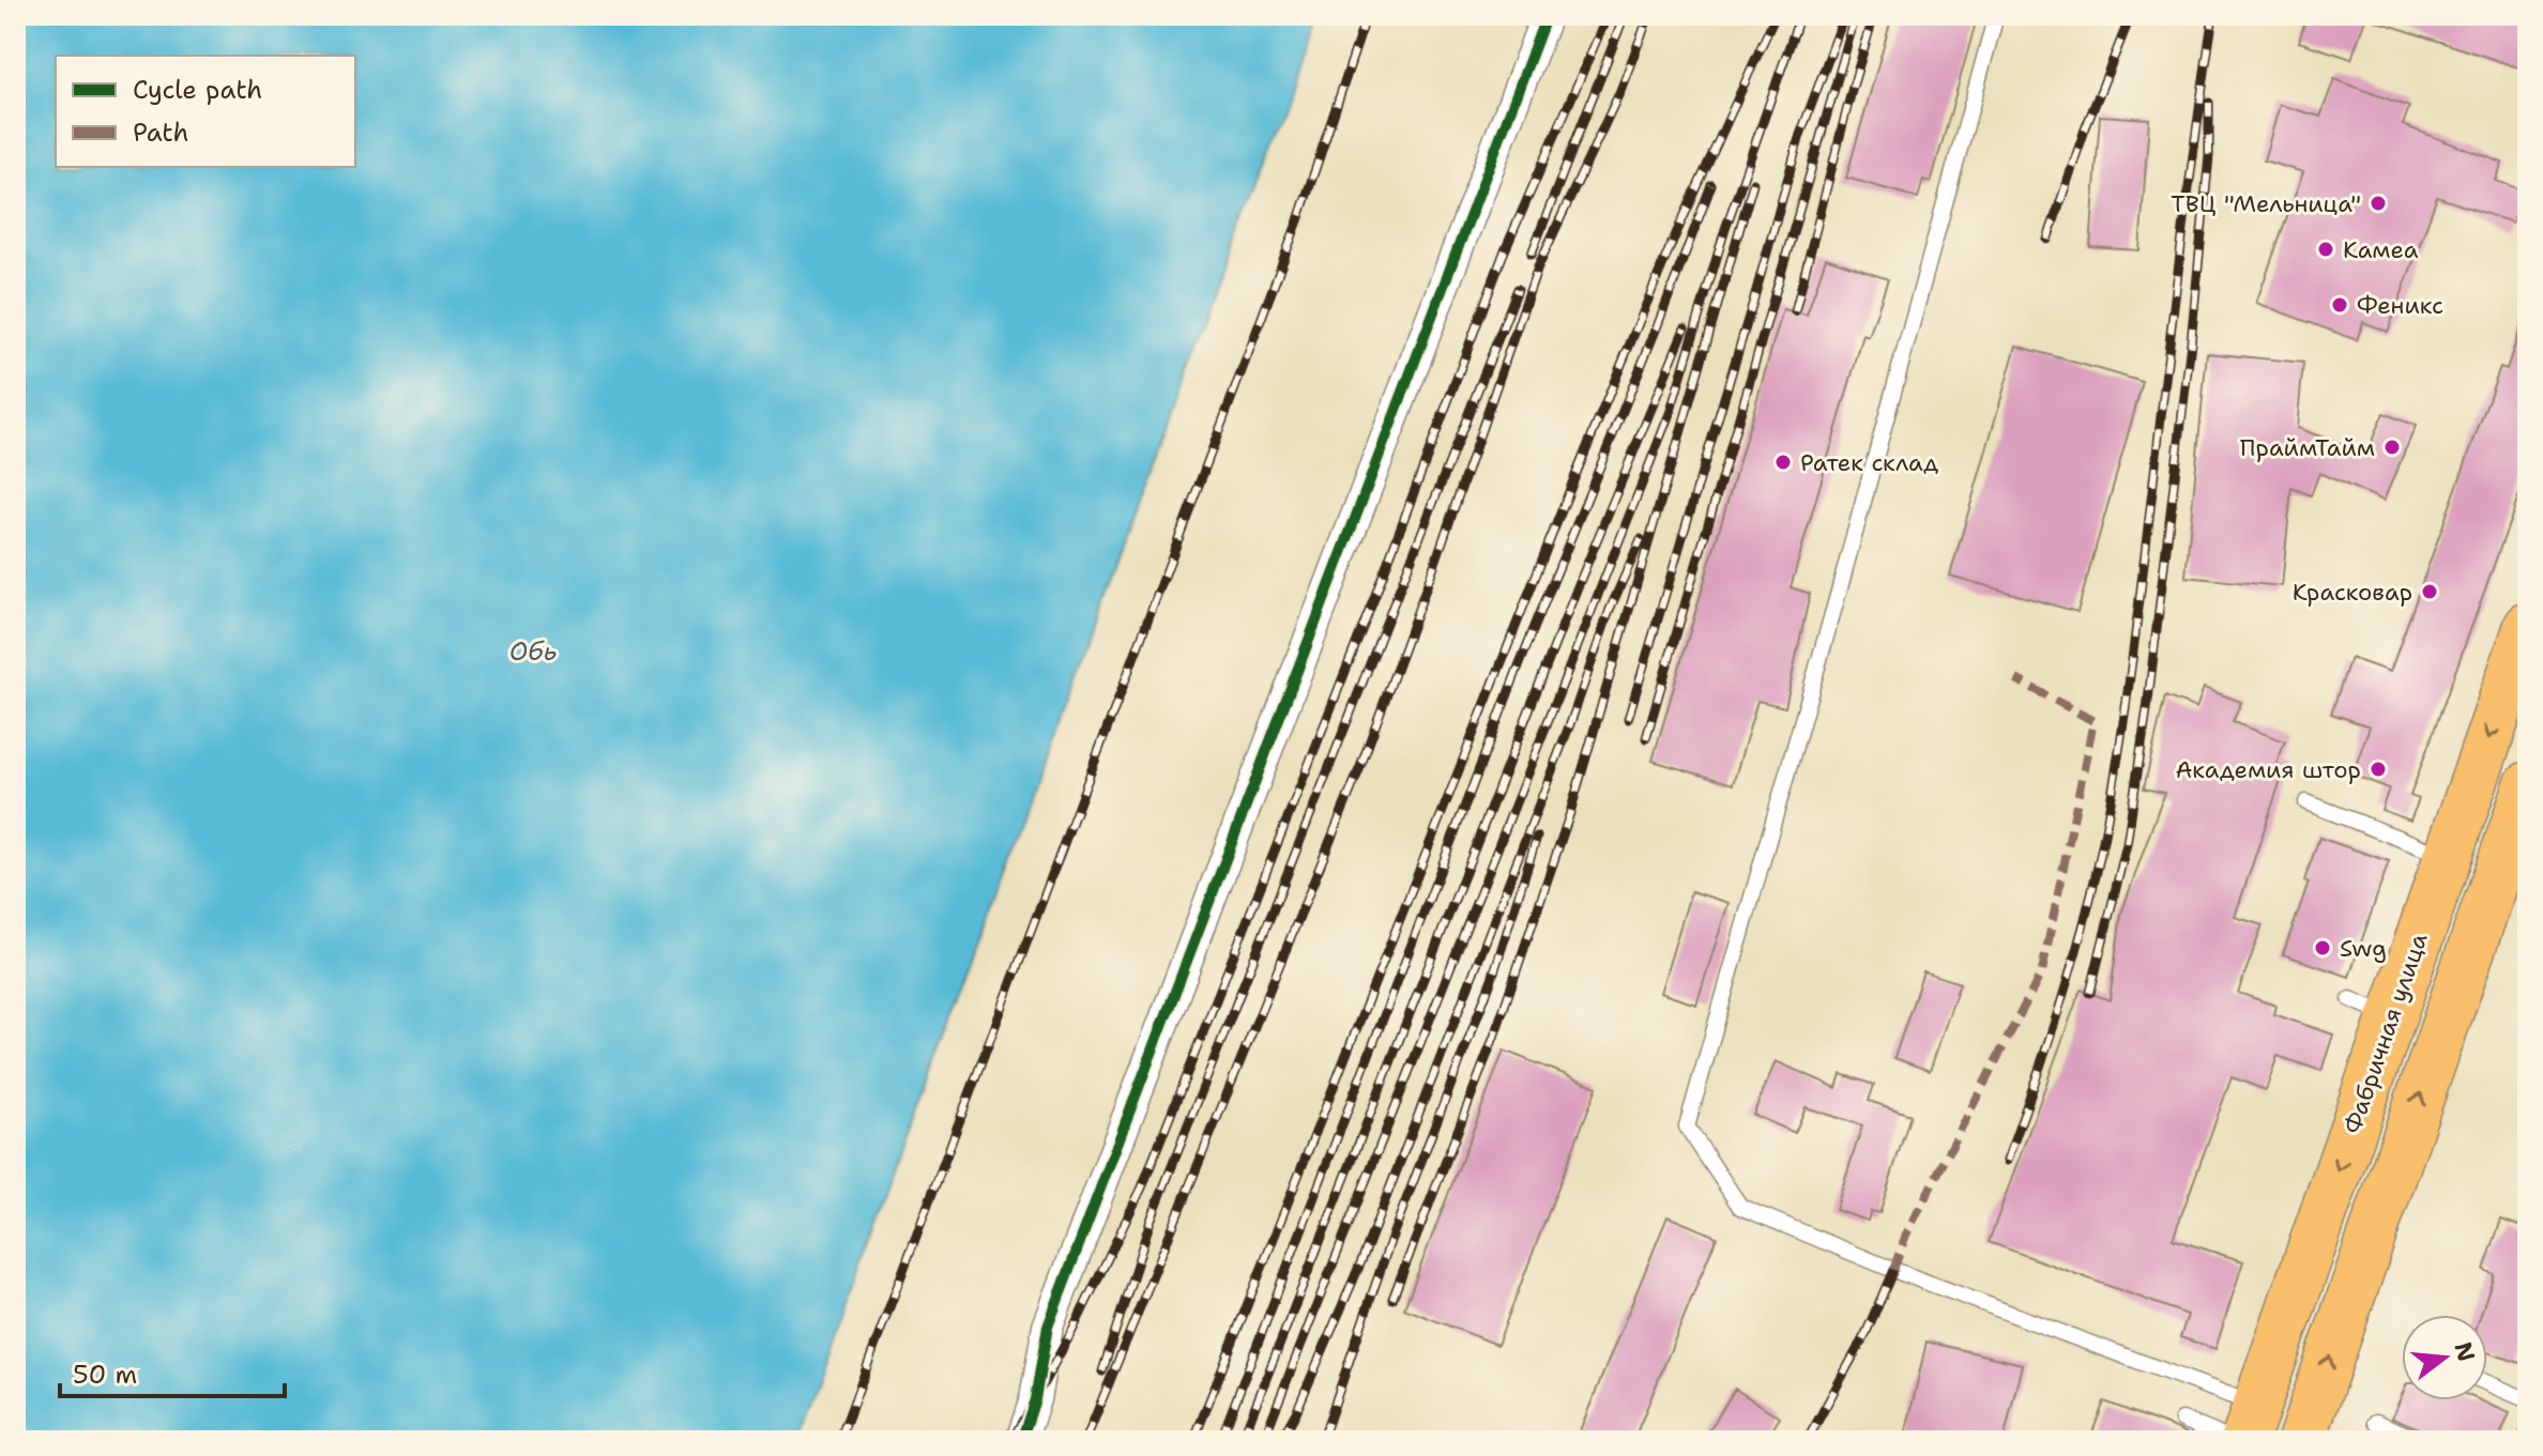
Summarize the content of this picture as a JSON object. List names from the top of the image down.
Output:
{
  "streets": {
    "main road": ["Фабричная улица"]
  },
  "water": ["Обь"],
  "places": [
    "ТВЦ \"Мельница\"",
    "Камеа",
    "Феникс",
    "ПраймТайм",
    "Ратек склад",
    "Красковар",
    "Академия штор",
    "Swg"
  ],
  "legend": ["Cycle path", "Path"],
  "scale_bar": "50 m",
  "north": "right"
}
